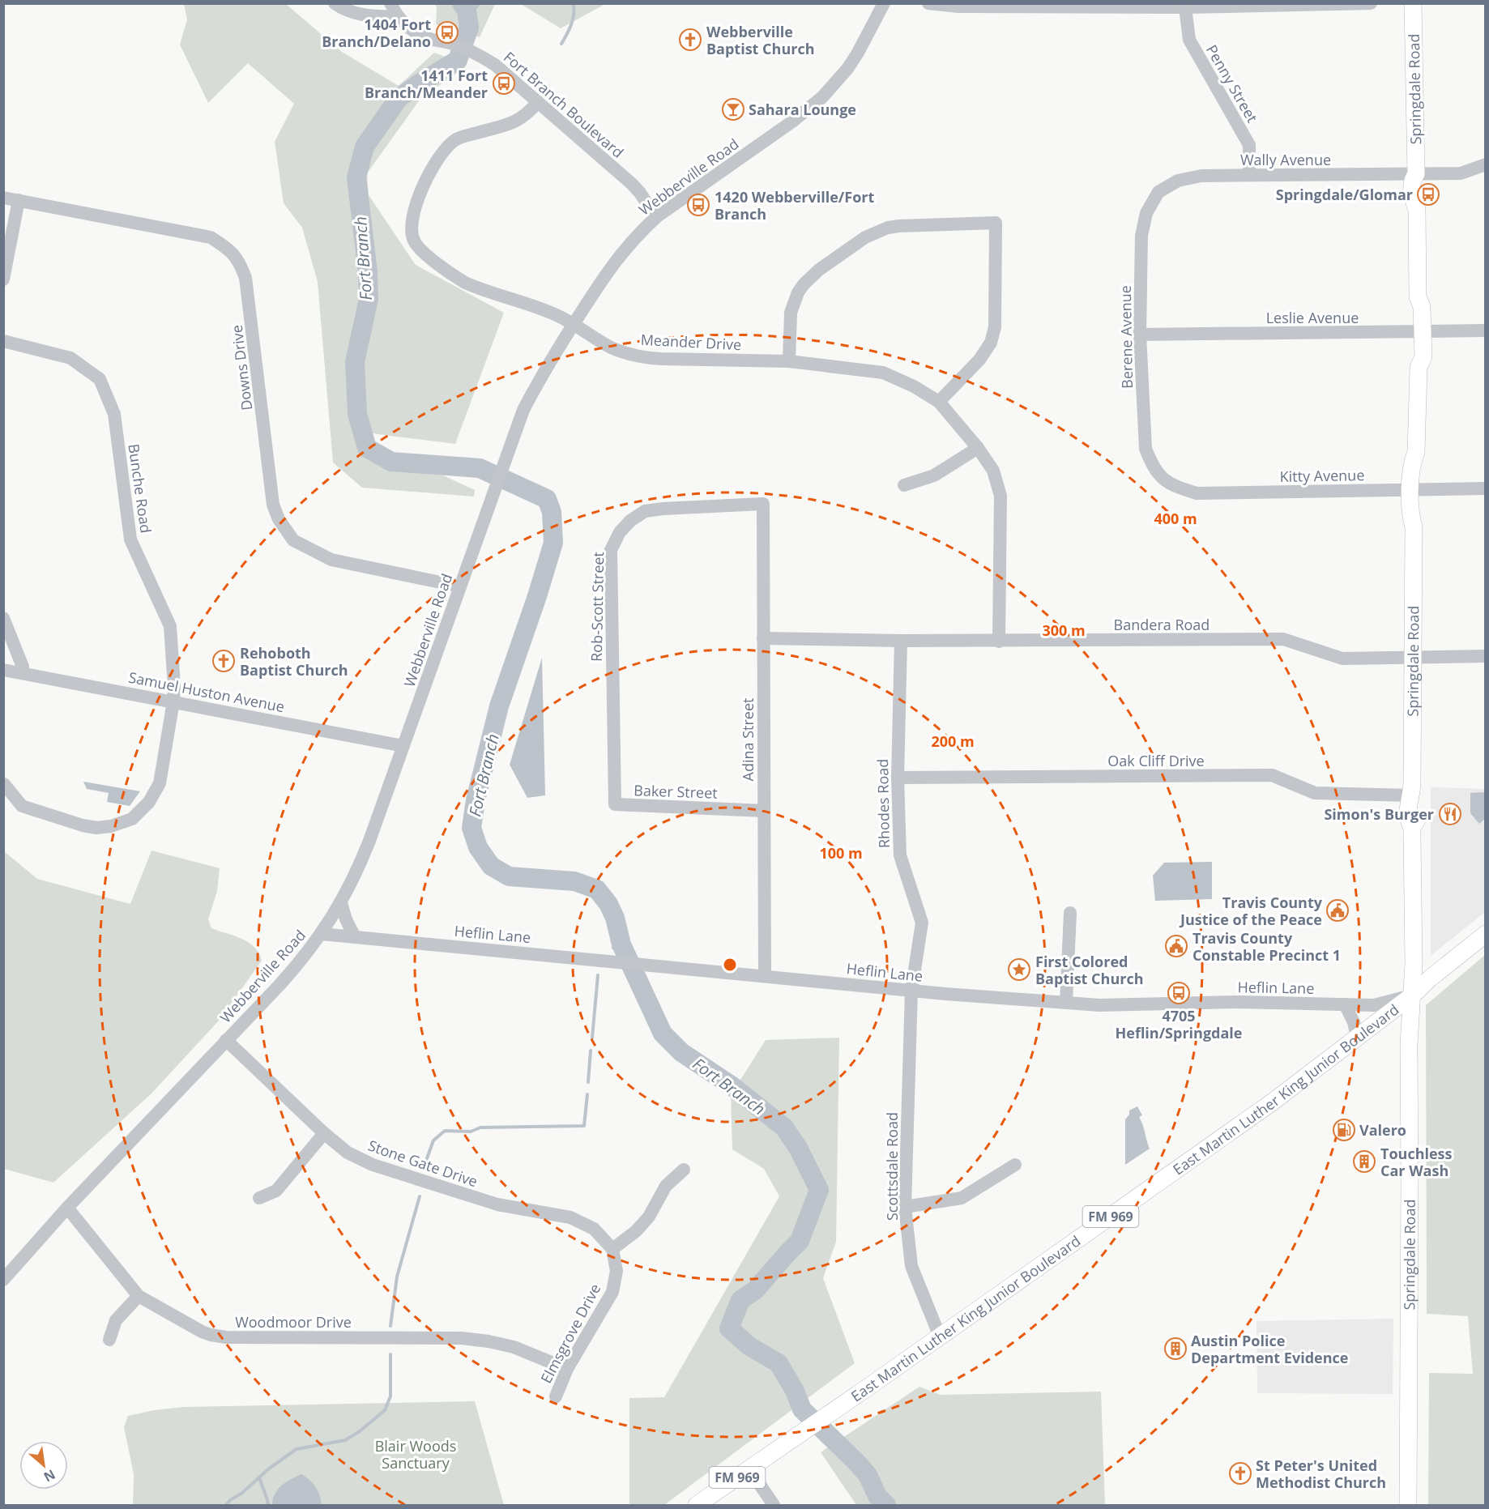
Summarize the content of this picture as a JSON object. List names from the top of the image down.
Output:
{
  "streets": {
    "main road": ["Springdale Road", "East Martin Luther King Junior Boulevard", "FM 969"],
    "street": [
      "Penny Street",
      "Fort Branch Boulevard",
      "Wally Avenue",
      "Webberville Road",
      "Leslie Avenue",
      "Berene Avenue",
      "Meander Drive",
      "Downs Drive",
      "Kitty Avenue",
      "Bunche Road",
      "Rob-Scott Street",
      "Bandera Road",
      "Samuel Huston Avenue",
      "Adina Street",
      "Oak Cliff Drive",
      "Baker Street",
      "Rhodes Road",
      "Heflin Lane",
      "Stone Gate Drive",
      "Scottsdale Road",
      "Woodmoor Drive",
      "Elmsgrove Drive"
    ]
  },
  "crossings": [
    ["Penny Street", "Wally Avenue"],
    ["Springdale Road", "Wally Avenue"],
    ["Springdale Road", "Leslie Avenue"],
    ["Springdale Road", "Kitty Avenue"],
    ["Springdale Road", "Bandera Road"],
    ["Springdale Road", "Oak Cliff Drive"],
    ["Springdale Road", "Heflin Lane"],
    ["Springdale Road", "East Martin Luther King Junior Boulevard"],
    ["Fort Branch Boulevard", "Webberville Road"],
    ["Fort Branch Boulevard", "Meander Drive"],
    ["Wally Avenue", "Berene Avenue"],
    ["Webberville Road", "Meander Drive"],
    ["Webberville Road", "Downs Drive"],
    ["Webberville Road", "Samuel Huston Avenue"],
    ["Webberville Road", "Heflin Lane"],
    ["Webberville Road", "Stone Gate Drive"],
    ["Webberville Road", "Woodmoor Drive"],
    ["Leslie Avenue", "Berene Avenue"],
    ["Berene Avenue", "Kitty Avenue"],
    ["Meander Drive", "Bandera Road"],
    ["Bunche Road", "Samuel Huston Avenue"],
    ["Rob-Scott Street", "Adina Street"],
    ["Rob-Scott Street", "Baker Street"],
    ["Bandera Road", "Adina Street"],
    ["Bandera Road", "Rhodes Road"],
    ["Adina Street", "Baker Street"],
    ["Adina Street", "Heflin Lane"],
    ["Oak Cliff Drive", "Rhodes Road"],
    ["Rhodes Road", "Heflin Lane"],
    ["Rhodes Road", "Scottsdale Road"],
    ["Heflin Lane", "East Martin Luther King Junior Boulevard"],
    ["Heflin Lane", "Scottsdale Road"],
    ["East Martin Luther King Junior Boulevard", "Scottsdale Road"],
    ["Stone Gate Drive", "Elmsgrove Drive"],
    ["Woodmoor Drive", "Elmsgrove Drive"]
  ],
  "water": ["Fort Branch"],
  "parks": ["Blair Woods Sanctuary"],
  "places": {
    "bus stop": [
      "1404 Fort Branch/Delano",
      "1411 Fort Branch/Meander",
      "Springdale/Glomar",
      "1420 Webberville/Fort Branch",
      "4705 Heflin/Springdale"
    ],
    "church": ["Webberville Baptist Church", "Rehoboth Baptist Church", "St Peter's United Methodist Church"],
    "bar": ["Sahara Lounge"],
    "restaurant": ["Simon's Burger"],
    "public building": ["Travis County Justice of the Peace", "Travis County Constable Precinct 1"],
    "place": ["First Colored Baptist Church"],
    "fuel station": ["Valero"],
    "building": ["Touchless Car Wash", "Austin Police Department Evidence"]
  },
  "north": "bottom right",
  "rings": [
    "400 m",
    "300 m",
    "200 m",
    "100 m"
  ]
}
